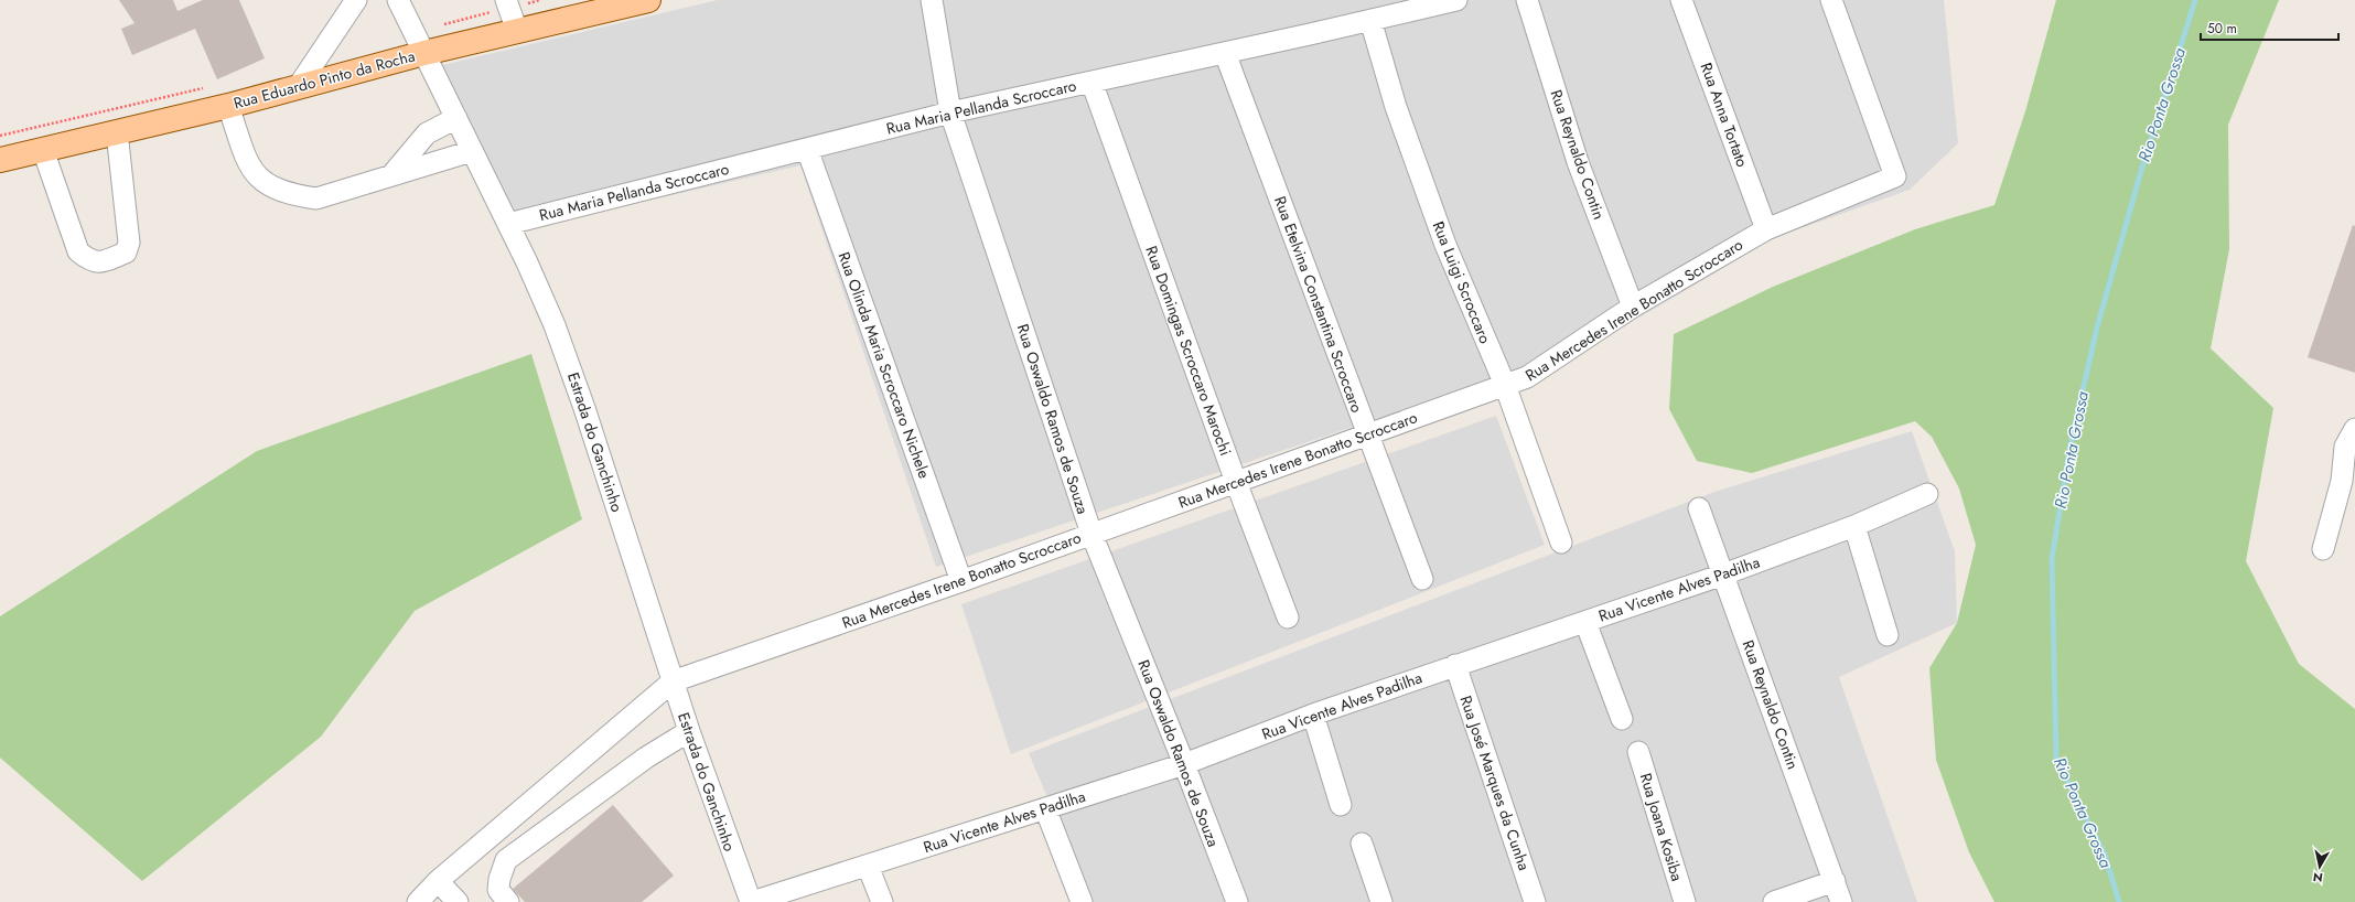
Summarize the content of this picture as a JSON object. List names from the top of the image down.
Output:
{
  "streets": {
    "main road": ["Rua Eduardo Pinto da Rocha"],
    "street": [
      "Rua Maria Pellanda Scroccaro",
      "Rua Anna Tortato",
      "Rua Reynaldo Contin",
      "Rua Luigi Scroccaro",
      "Rua Etelvina Constantina Scroccaro",
      "Rua Mercedes Irene Bonatto Scroccaro",
      "Rua Domingas Scroccaro Marochi",
      "Rua Olinda Maria Scroccaro Nichele",
      "Rua Oswaldo Ramos de Souza",
      "Estrada do Ganchinho",
      "Rua Vicente Alves Padilha",
      "Rua José Marques da Cunha",
      "Rua Joana Kosiba"
    ]
  },
  "crossings": [
    ["Rua Eduardo Pinto da Rocha", "Estrada do Ganchinho"],
    ["Rua Maria Pellanda Scroccaro", "Rua Luigi Scroccaro"],
    ["Rua Maria Pellanda Scroccaro", "Rua Etelvina Constantina Scroccaro"],
    ["Rua Maria Pellanda Scroccaro", "Rua Domingas Scroccaro Marochi"],
    ["Rua Maria Pellanda Scroccaro", "Rua Olinda Maria Scroccaro Nichele"],
    ["Rua Maria Pellanda Scroccaro", "Rua Oswaldo Ramos de Souza"],
    ["Rua Maria Pellanda Scroccaro", "Estrada do Ganchinho"],
    ["Rua Anna Tortato", "Rua Mercedes Irene Bonatto Scroccaro"],
    ["Rua Reynaldo Contin", "Rua Mercedes Irene Bonatto Scroccaro"],
    ["Rua Reynaldo Contin", "Rua Vicente Alves Padilha"],
    ["Rua Luigi Scroccaro", "Rua Mercedes Irene Bonatto Scroccaro"],
    ["Rua Etelvina Constantina Scroccaro", "Rua Mercedes Irene Bonatto Scroccaro"],
    ["Rua Mercedes Irene Bonatto Scroccaro", "Rua Domingas Scroccaro Marochi"],
    ["Rua Mercedes Irene Bonatto Scroccaro", "Rua Olinda Maria Scroccaro Nichele"],
    ["Rua Mercedes Irene Bonatto Scroccaro", "Rua Oswaldo Ramos de Souza"],
    ["Rua Mercedes Irene Bonatto Scroccaro", "Estrada do Ganchinho"],
    ["Rua Oswaldo Ramos de Souza", "Rua Vicente Alves Padilha"],
    ["Estrada do Ganchinho", "Rua Vicente Alves Padilha"],
    ["Rua Vicente Alves Padilha", "Rua José Marques da Cunha"]
  ],
  "water": ["Rio Ponta Grossa"],
  "scale_bar": "50 m",
  "north": "bottom"
}
